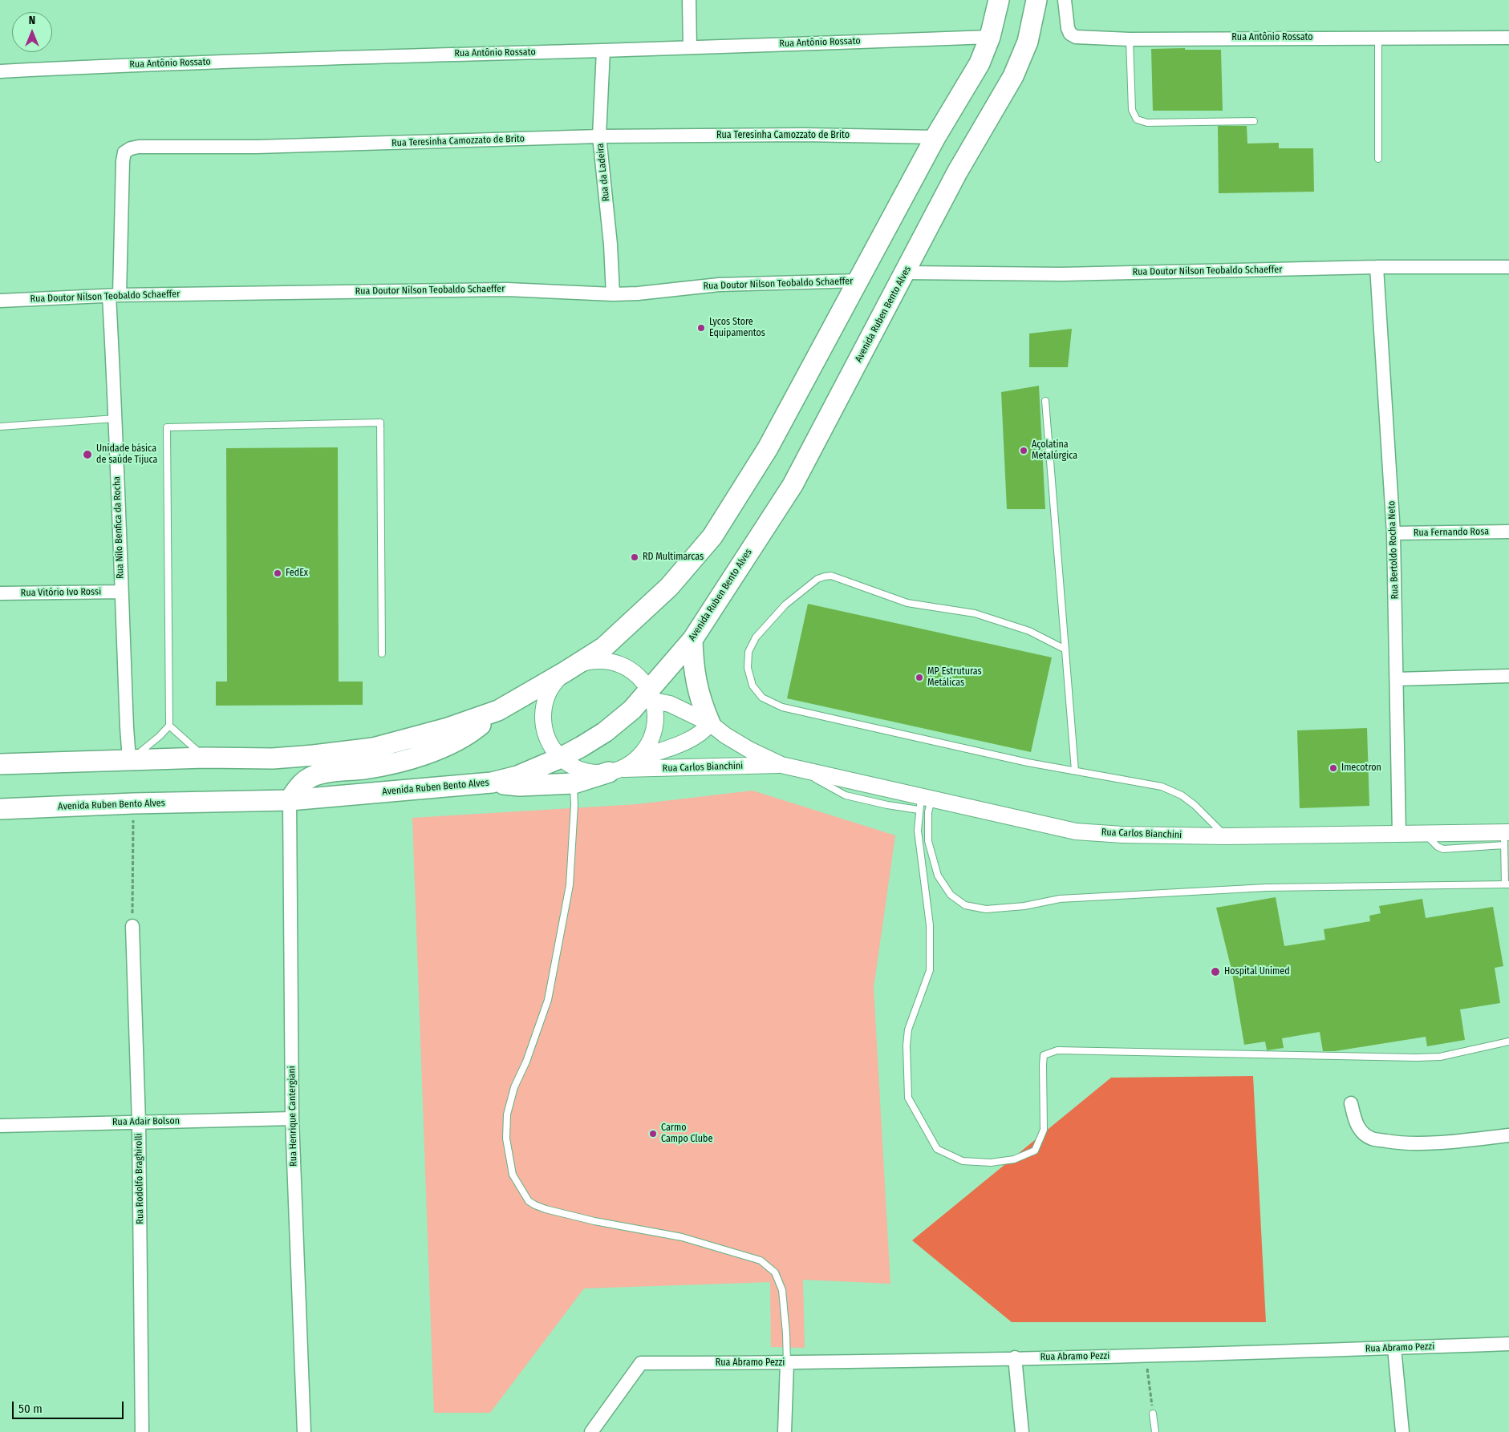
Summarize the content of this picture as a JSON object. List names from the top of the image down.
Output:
{
  "streets": {
    "main road": ["Avenida Ruben Bento Alves"],
    "street": [
      "Rua Antônio Rossato",
      "Rua Teresinha Camozzato de Brito",
      "Rua da Ladeira",
      "Rua Doutor Nílson Teobaldo Schaeffer",
      "Rua Nilo Benfica da Rocha",
      "Rua Fernando Rosa",
      "Rua Bertoldo Rocha Neto",
      "Rua Vitório Ivo Rossi",
      "Rua Carlos Bianchini",
      "Rua Henrique Cantergiani",
      "Rua Adair Bolson",
      "Rua Rodolfo Braghirolli",
      "Rua Abramo Pezzi"
    ]
  },
  "crossings": [
    ["Rua Antônio Rossato", "Rua da Ladeira"],
    ["Rua Teresinha Camozzato de Brito", "Rua da Ladeira"],
    ["Rua Teresinha Camozzato de Brito", "Rua Doutor Nílson Teobaldo Schaeffer"],
    ["Rua Teresinha Camozzato de Brito", "Rua Nilo Benfica da Rocha"],
    ["Rua da Ladeira", "Rua Doutor Nílson Teobaldo Schaeffer"],
    ["Rua Doutor Nílson Teobaldo Schaeffer", "Avenida Ruben Bento Alves"],
    ["Rua Doutor Nílson Teobaldo Schaeffer", "Rua Nilo Benfica da Rocha"],
    ["Rua Doutor Nílson Teobaldo Schaeffer", "Rua Bertoldo Rocha Neto"],
    ["Avenida Ruben Bento Alves", "Rua Carlos Bianchini"],
    ["Avenida Ruben Bento Alves", "Rua Henrique Cantergiani"],
    ["Rua Nilo Benfica da Rocha", "Rua Vitório Ivo Rossi"],
    ["Rua Fernando Rosa", "Rua Bertoldo Rocha Neto"],
    ["Rua Bertoldo Rocha Neto", "Rua Carlos Bianchini"],
    ["Rua Henrique Cantergiani", "Rua Adair Bolson"],
    ["Rua Adair Bolson", "Rua Rodolfo Braghirolli"]
  ],
  "places": [
    "Lycos Store Equipamentos",
    "Açolatina Metalúrgica",
    "Unidade básica de saúde Tijuca",
    "RD Multimarcas",
    "FedEx",
    "MP Estruturas Metálicas",
    "Imecotron",
    "Hospital Unimed",
    "Carmo Campo Clube"
  ],
  "scale_bar": "50 m",
  "north": "top"
}
